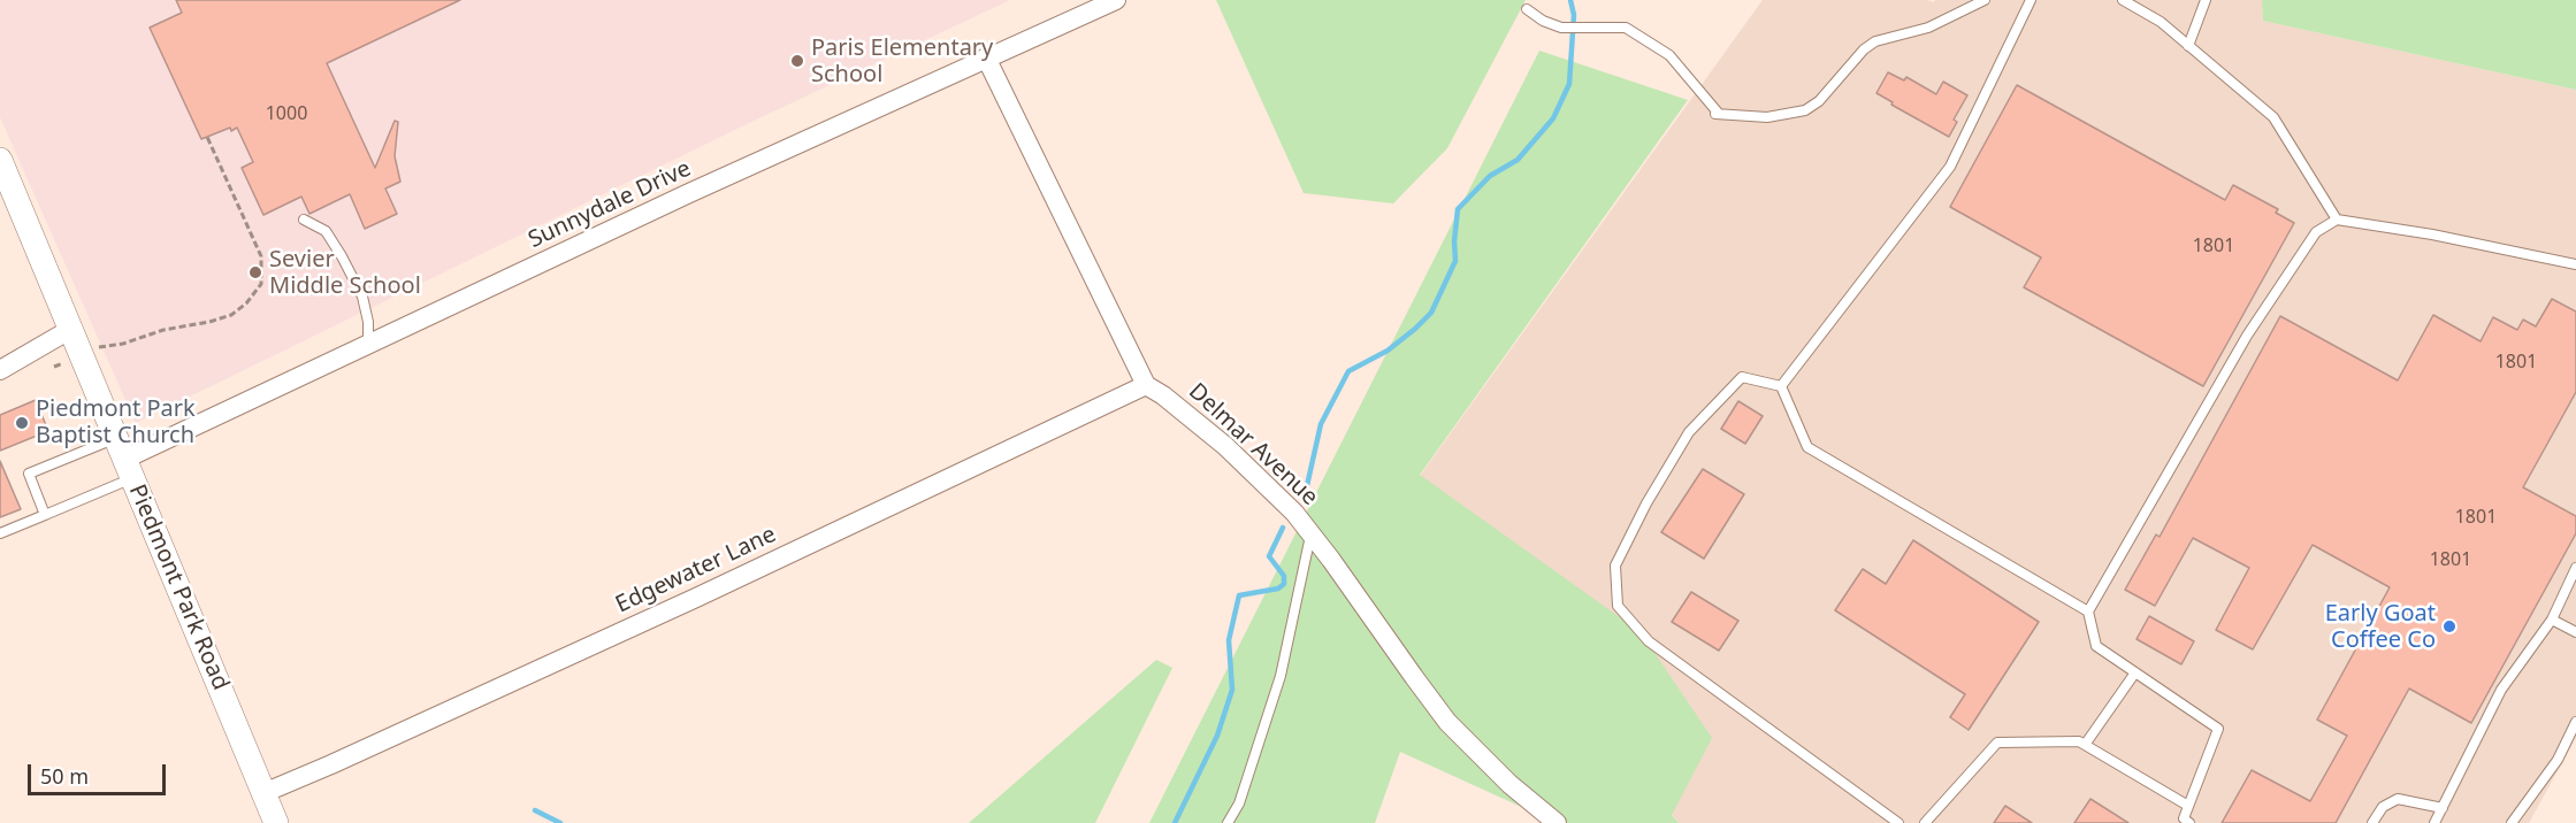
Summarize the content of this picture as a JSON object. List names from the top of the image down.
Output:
{
  "streets": {
    "street": [
      "Sunnydale Drive",
      "Delmar Avenue",
      "Edgewater Lane",
      "Piedmont Park Road"
    ]
  },
  "crossings": [
    ["Sunnydale Drive", "Delmar Avenue"],
    ["Sunnydale Drive", "Piedmont Park Road"],
    ["Delmar Avenue", "Edgewater Lane"],
    ["Edgewater Lane", "Piedmont Park Road"]
  ],
  "places": [
    "Paris Elementary School",
    "Sevier Middle School",
    "Piedmont Park Baptist Church",
    "Early Goat Coffee Co"
  ],
  "house_numbers": [
    "1000",
    "1801",
    "1801",
    "1801",
    "1801"
  ],
  "scale_bar": "50 m"
}
